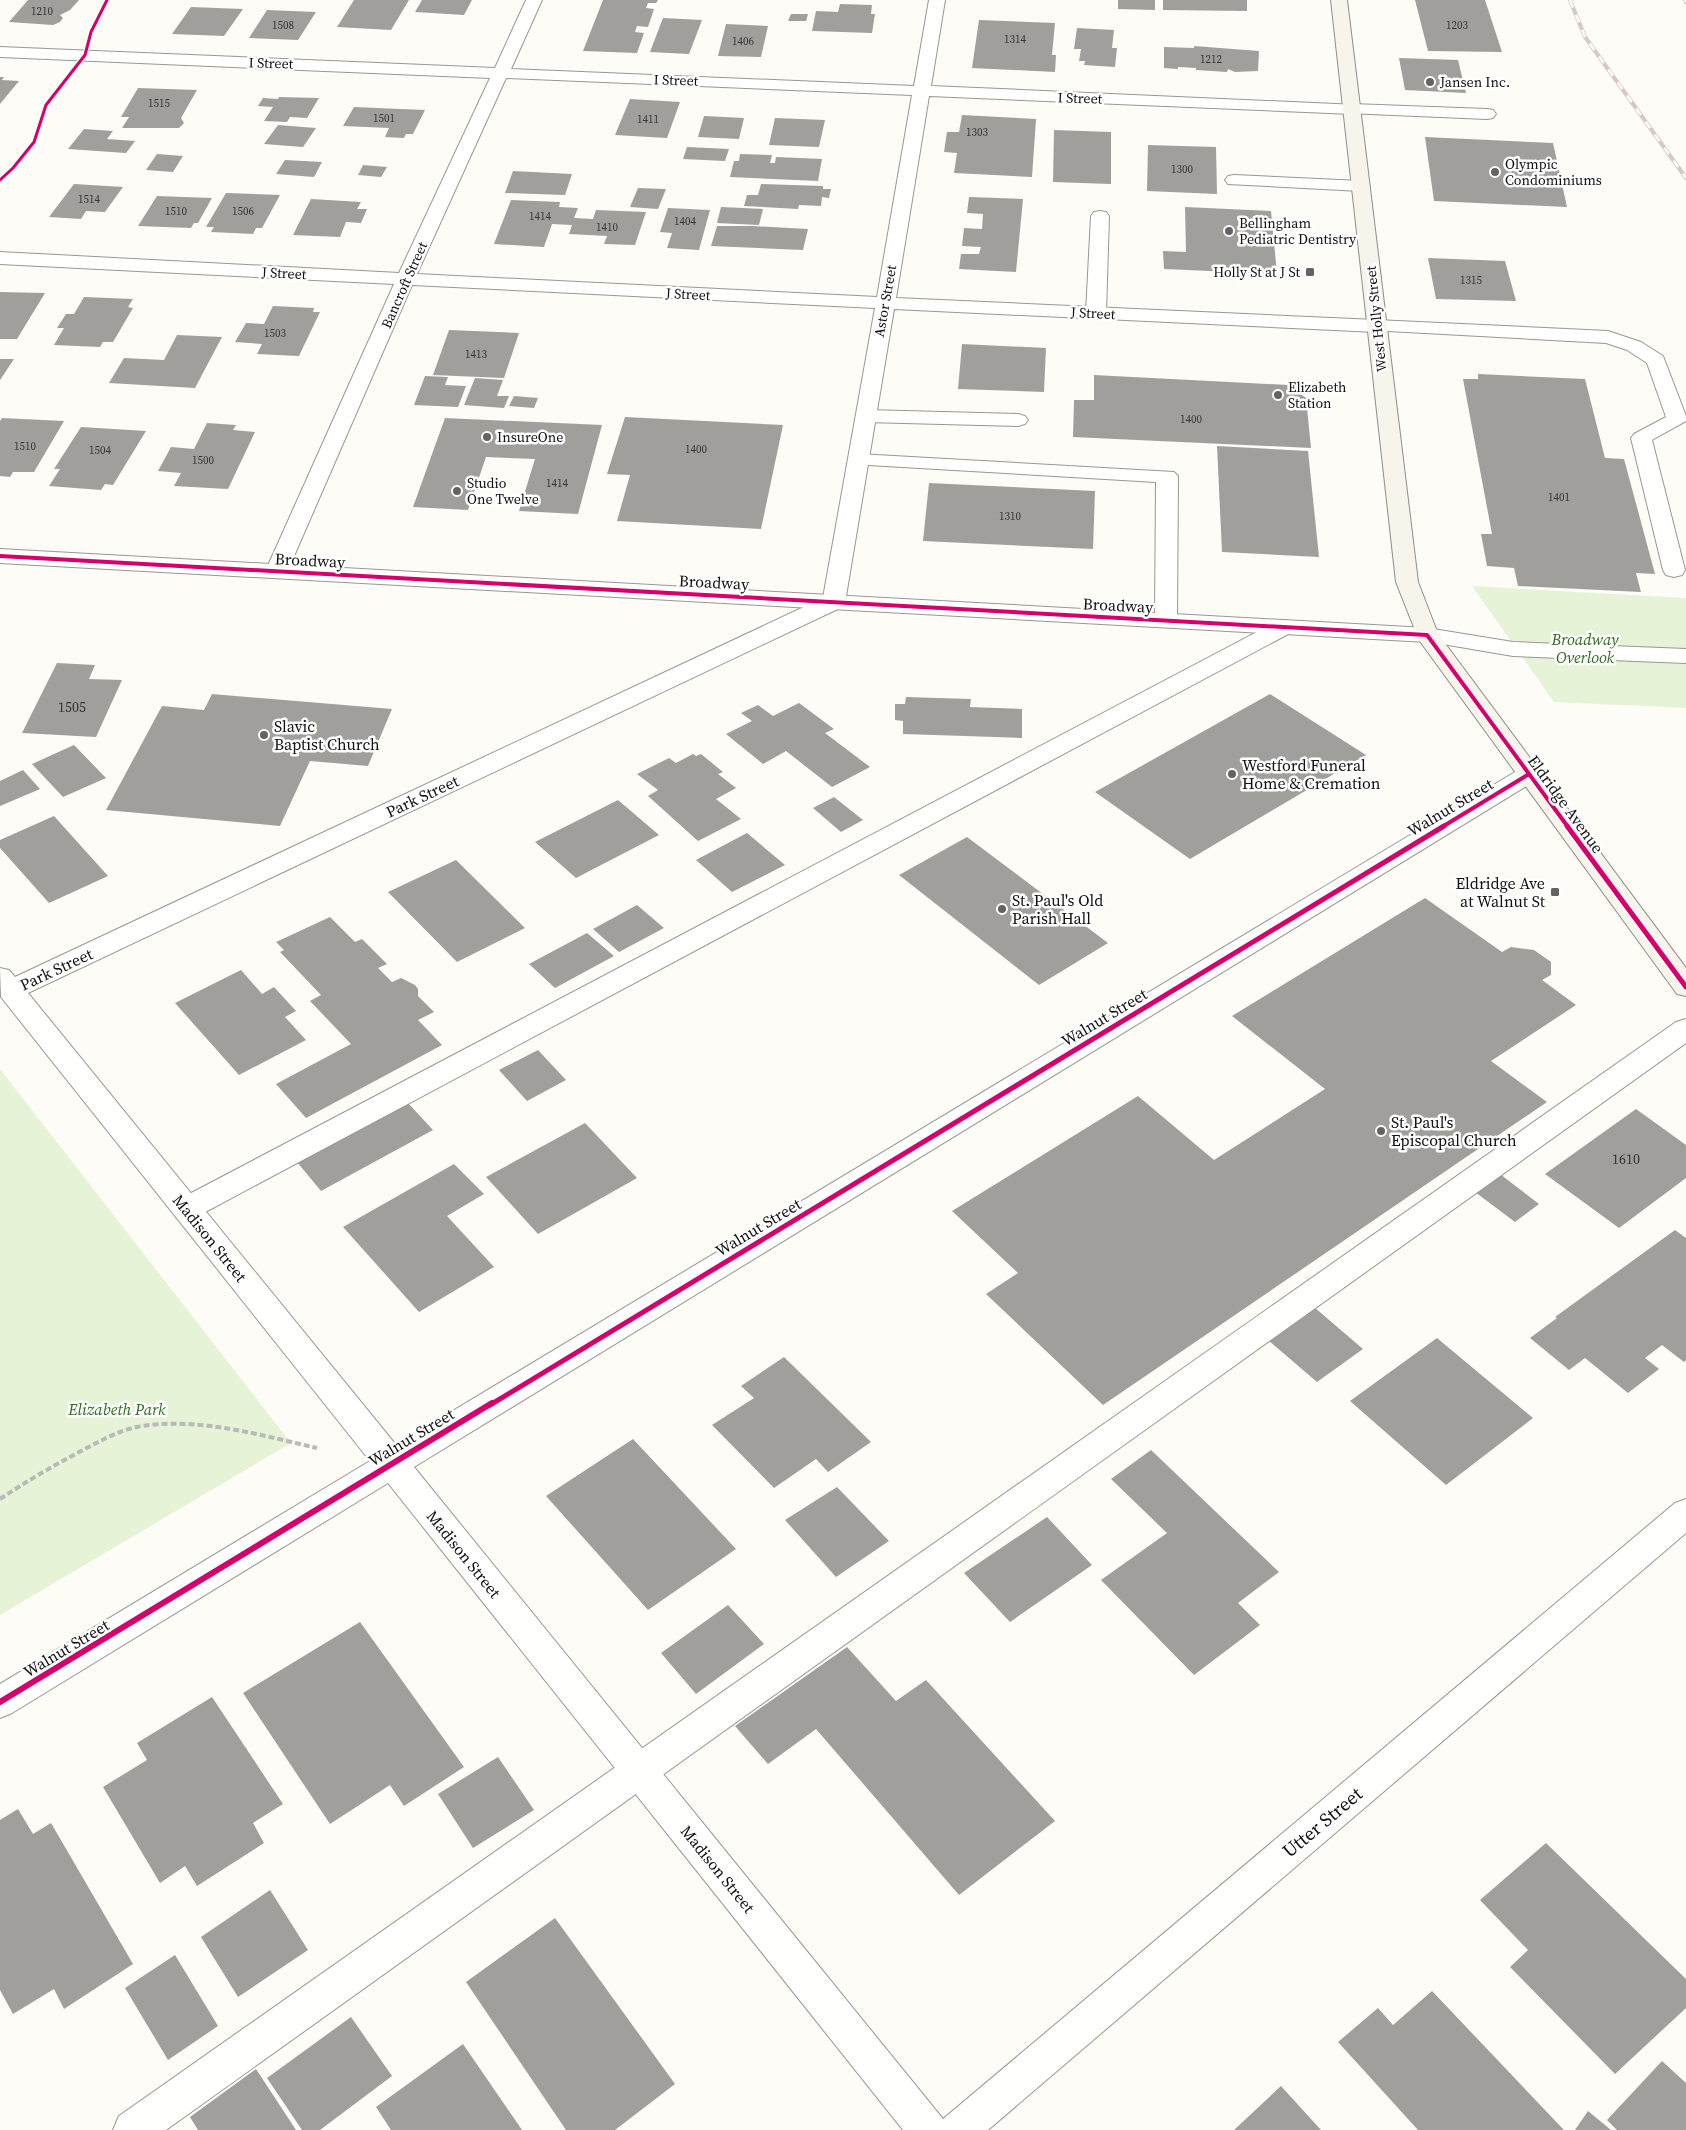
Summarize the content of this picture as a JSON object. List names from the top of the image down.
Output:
{
  "streets": {
    "main road": ["West Holly Street", "Eldridge Avenue"],
    "street": [
      "I Street",
      "J Street",
      "Bancroft Street",
      "Astor Street",
      "Broadway",
      "Park Street",
      "Walnut Street",
      "Madison Street",
      "Utter Street"
    ]
  },
  "crossings": [
    ["I Street", "Bancroft Street"],
    ["I Street", "Astor Street"],
    ["I Street", "West Holly Street"],
    ["J Street", "Bancroft Street"],
    ["J Street", "Astor Street"],
    ["J Street", "West Holly Street"],
    ["Bancroft Street", "Broadway"],
    ["Astor Street", "Broadway"],
    ["Astor Street", "Park Street"],
    ["West Holly Street", "Broadway"],
    ["West Holly Street", "Eldridge Avenue"],
    ["Broadway", "Park Street"],
    ["Broadway", "Eldridge Avenue"],
    ["Park Street", "Madison Street"],
    ["Eldridge Avenue", "Walnut Street"],
    ["Walnut Street", "Madison Street"]
  ],
  "parks": ["Broadway Overlook", "Elizabeth Park"],
  "places": {
    "other": [
      "Jansen Inc.",
      "Olympic Condominiums",
      "Bellingham Pediatric Dentistry",
      "Elizabeth Station",
      "InsureOne",
      "Studio One Twelve",
      "Slavic Baptist Church",
      "Westford Funeral Home & Cremation",
      "St. Paul's Old Parish Hall",
      "St. Paul's Episcopal Church"
    ],
    "transit": ["Holly St at J St", "Eldridge Ave at Walnut St"]
  },
  "house_numbers": [
    "1210",
    "1508",
    "1203",
    "1314",
    "1406",
    "1212",
    "1515",
    "1501",
    "1411",
    "1303",
    "1300",
    "1514",
    "1510",
    "1506",
    "1414",
    "1404",
    "1410",
    "1315",
    "1503",
    "1413",
    "1400",
    "1510",
    "1400",
    "1504",
    "1500",
    "1414",
    "1401",
    "1310",
    "1505",
    "1610"
  ]
}
